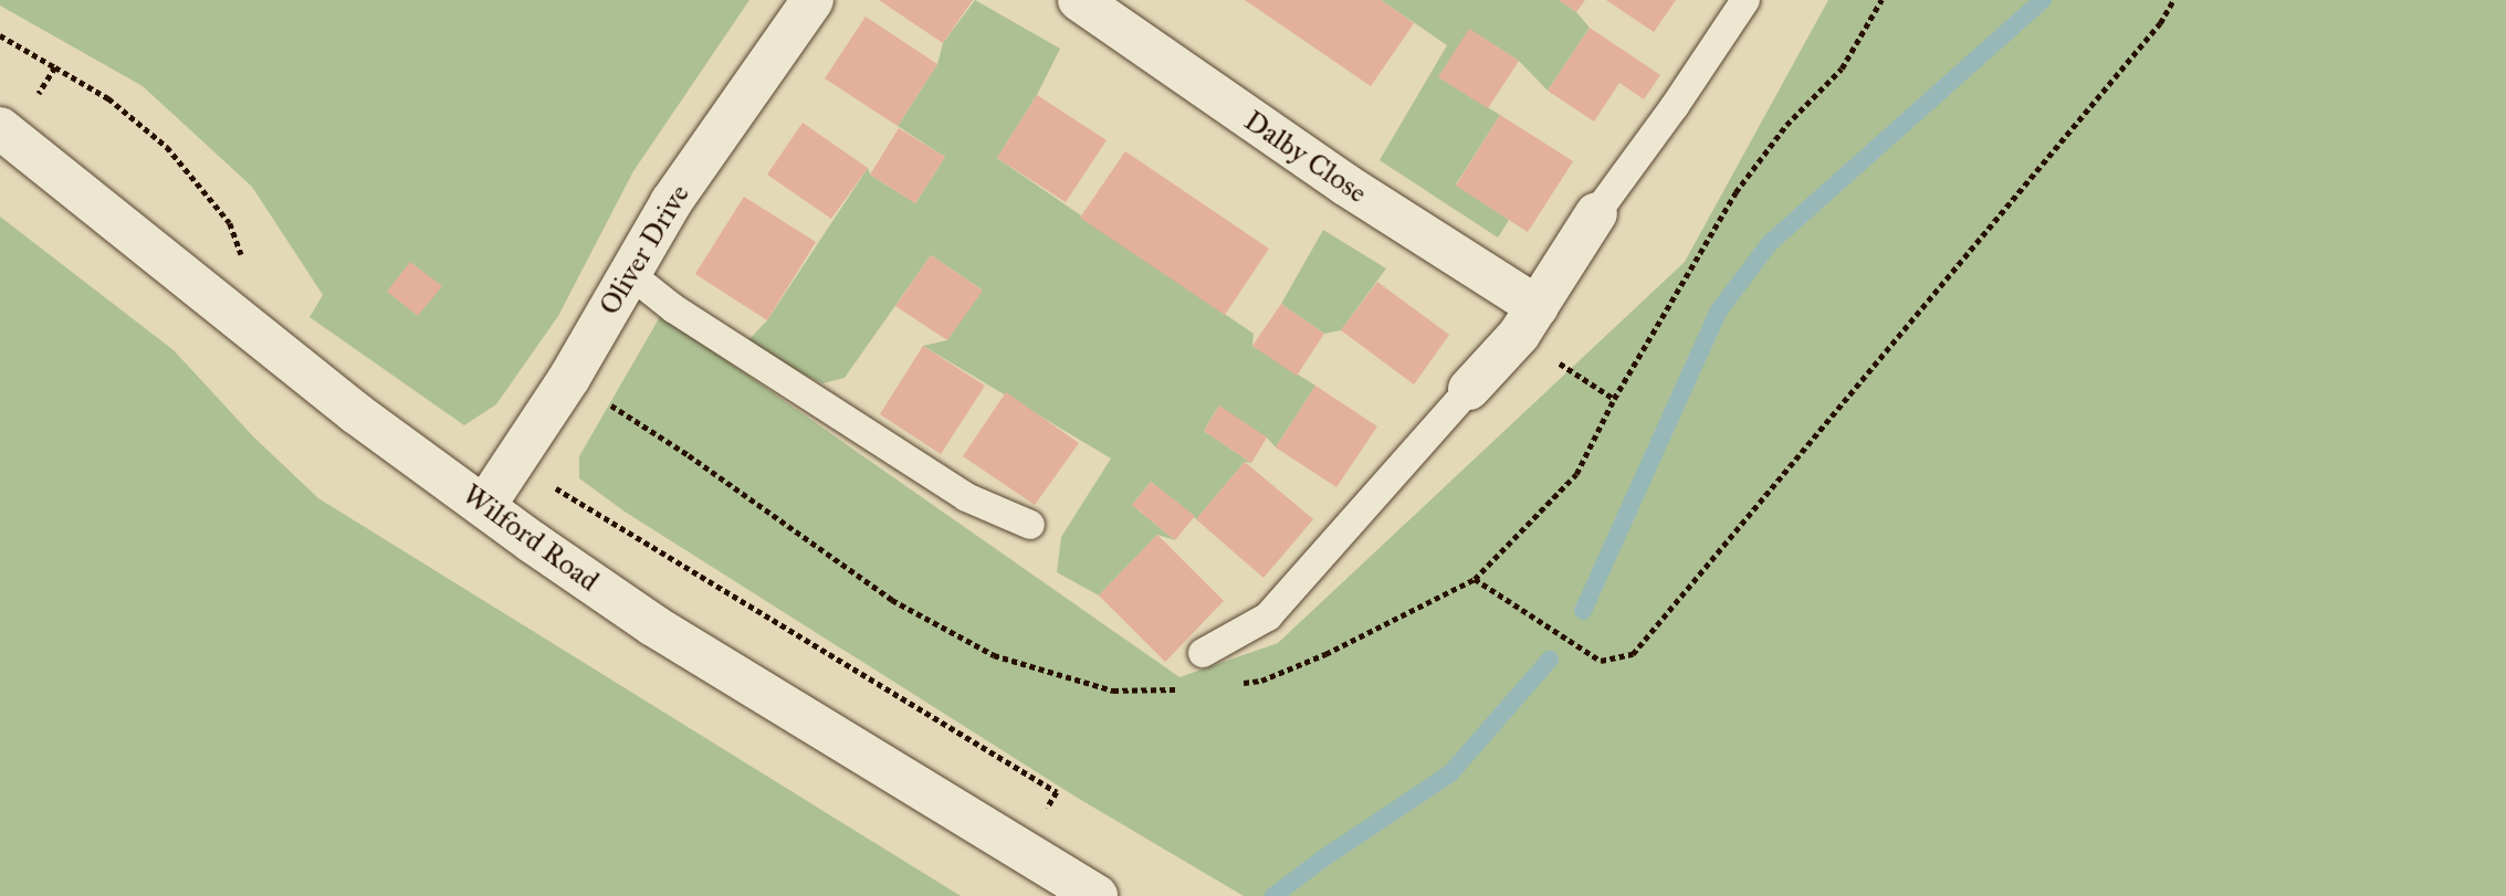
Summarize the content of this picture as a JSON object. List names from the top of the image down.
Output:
{
  "streets": {
    "street": ["Dalby Close", "Oliver Drive", "Wilford Road"]
  },
  "crossings": [
    ["Oliver Drive", "Wilford Road"]
  ]
}
